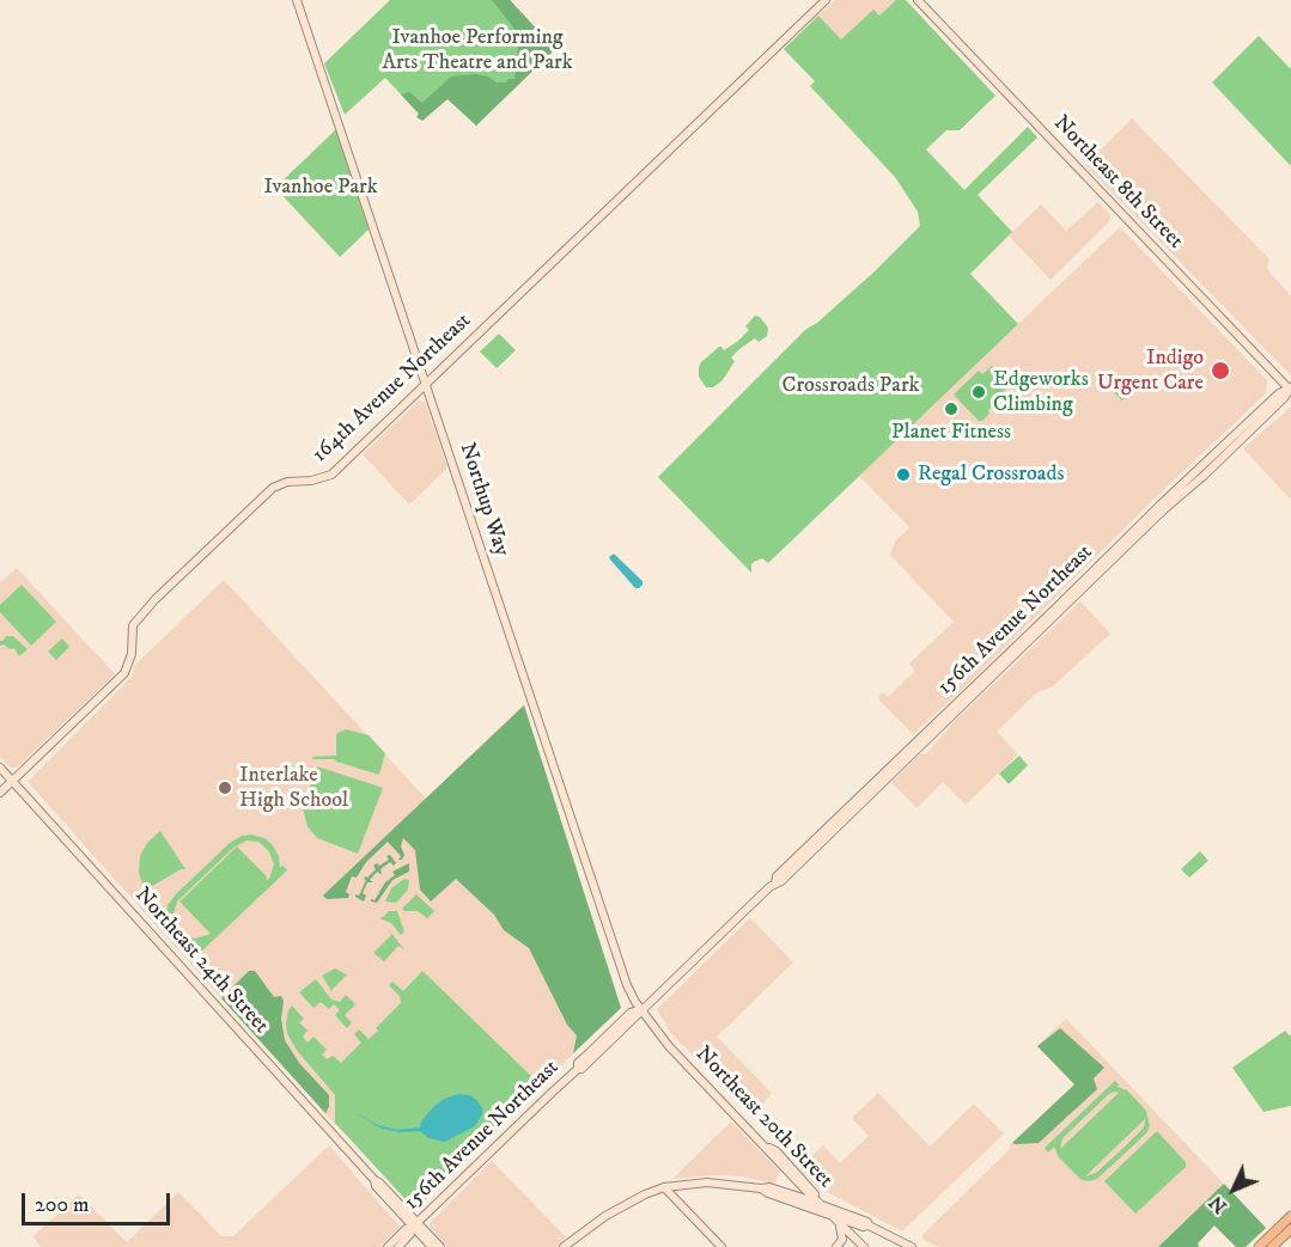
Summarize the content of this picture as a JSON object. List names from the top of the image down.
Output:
{
  "streets": {
    "main road": [
      "Northeast 8th Street",
      "164th Avenue Northeast",
      "Northup Way",
      "156th Avenue Northeast",
      "Northeast 24th Street",
      "Northeast 20th Street"
    ]
  },
  "crossings": [
    ["Northeast 8th Street", "156th Avenue Northeast"],
    ["164th Avenue Northeast", "Northup Way"],
    ["164th Avenue Northeast", "Northeast 24th Street"],
    ["Northup Way", "156th Avenue Northeast"],
    ["Northup Way", "Northeast 20th Street"],
    ["156th Avenue Northeast", "Northeast 24th Street"],
    ["156th Avenue Northeast", "Northeast 20th Street"]
  ],
  "parks": ["Ivanhoe Performing Arts Theatre and Park", "Ivanhoe Park", "Crossroads Park"],
  "places": [
    "Indigo Urgent Care",
    "Edgeworks Climbing",
    "Planet Fitness",
    "Regal Crossroads",
    "Interlake High School"
  ],
  "scale_bar": "200 m",
  "north": "bottom left"
}
